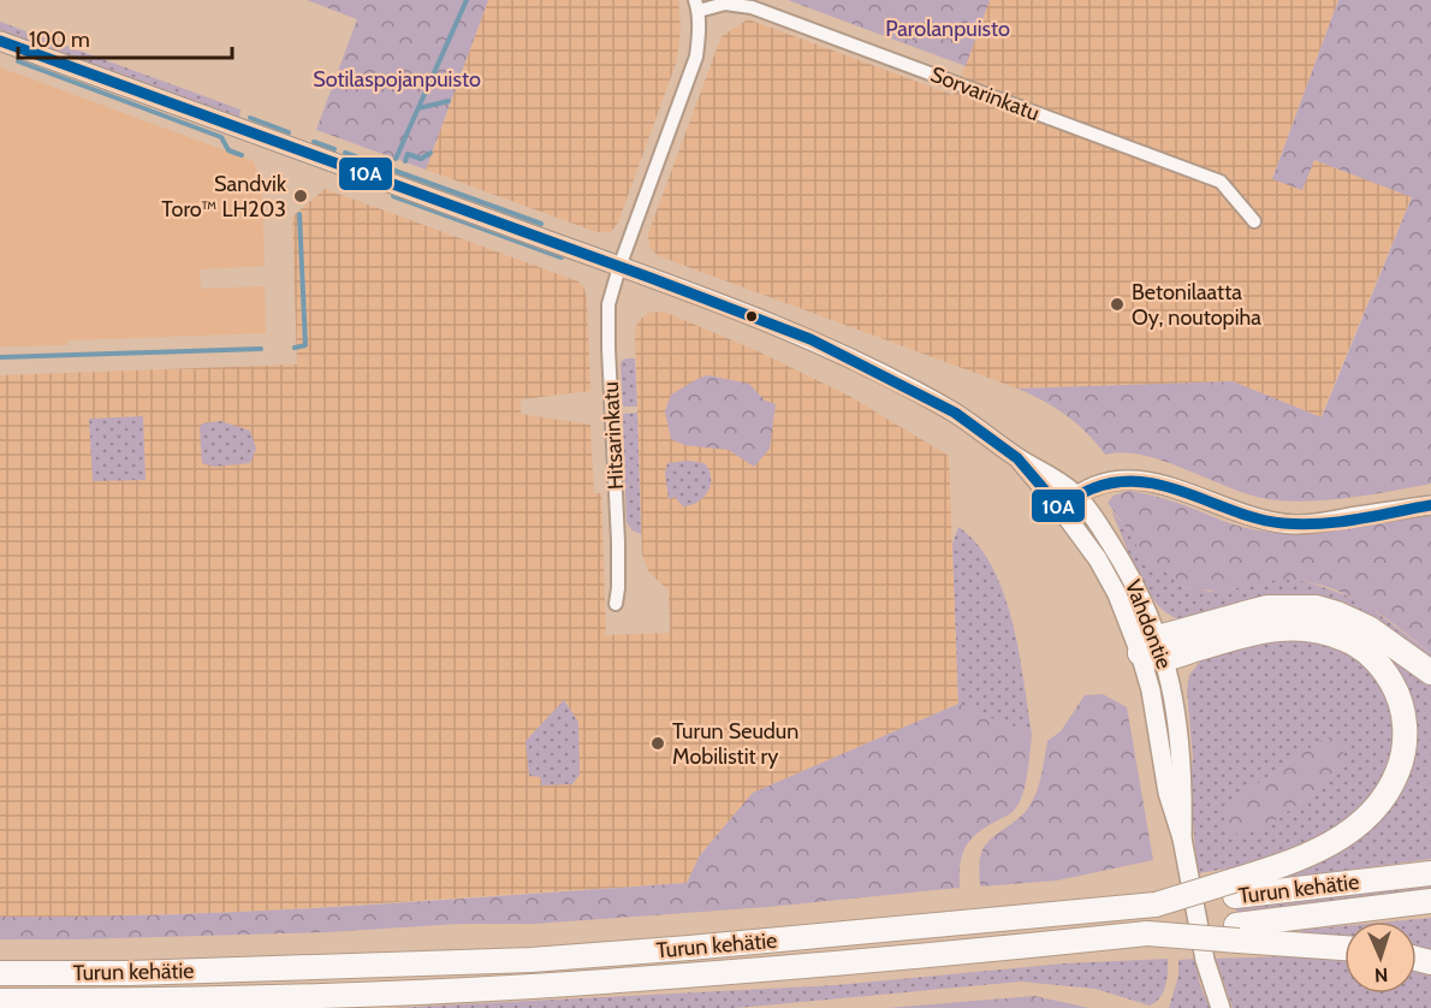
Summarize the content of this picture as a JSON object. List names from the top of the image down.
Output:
{
  "streets": {
    "highway": ["Turun kehätie"],
    "street": ["Sorvarinkatu", "Hitsarinkatu", "Vahdontie"]
  },
  "crossings": [
    ["Sorvarinkatu", "Hitsarinkatu"],
    ["Hitsarinkatu", "Vahdontie"]
  ],
  "parks": ["Parolanpuisto", "Sotilaspojanpuisto"],
  "places": ["Sandvik Toro™ LH203", "Betonilaatta Oy, noutopiha", "Turun Seudun Mobilistit ry"],
  "lines": ["transit line 10A"],
  "scale_bar": "100 m",
  "north": "bottom"
}
